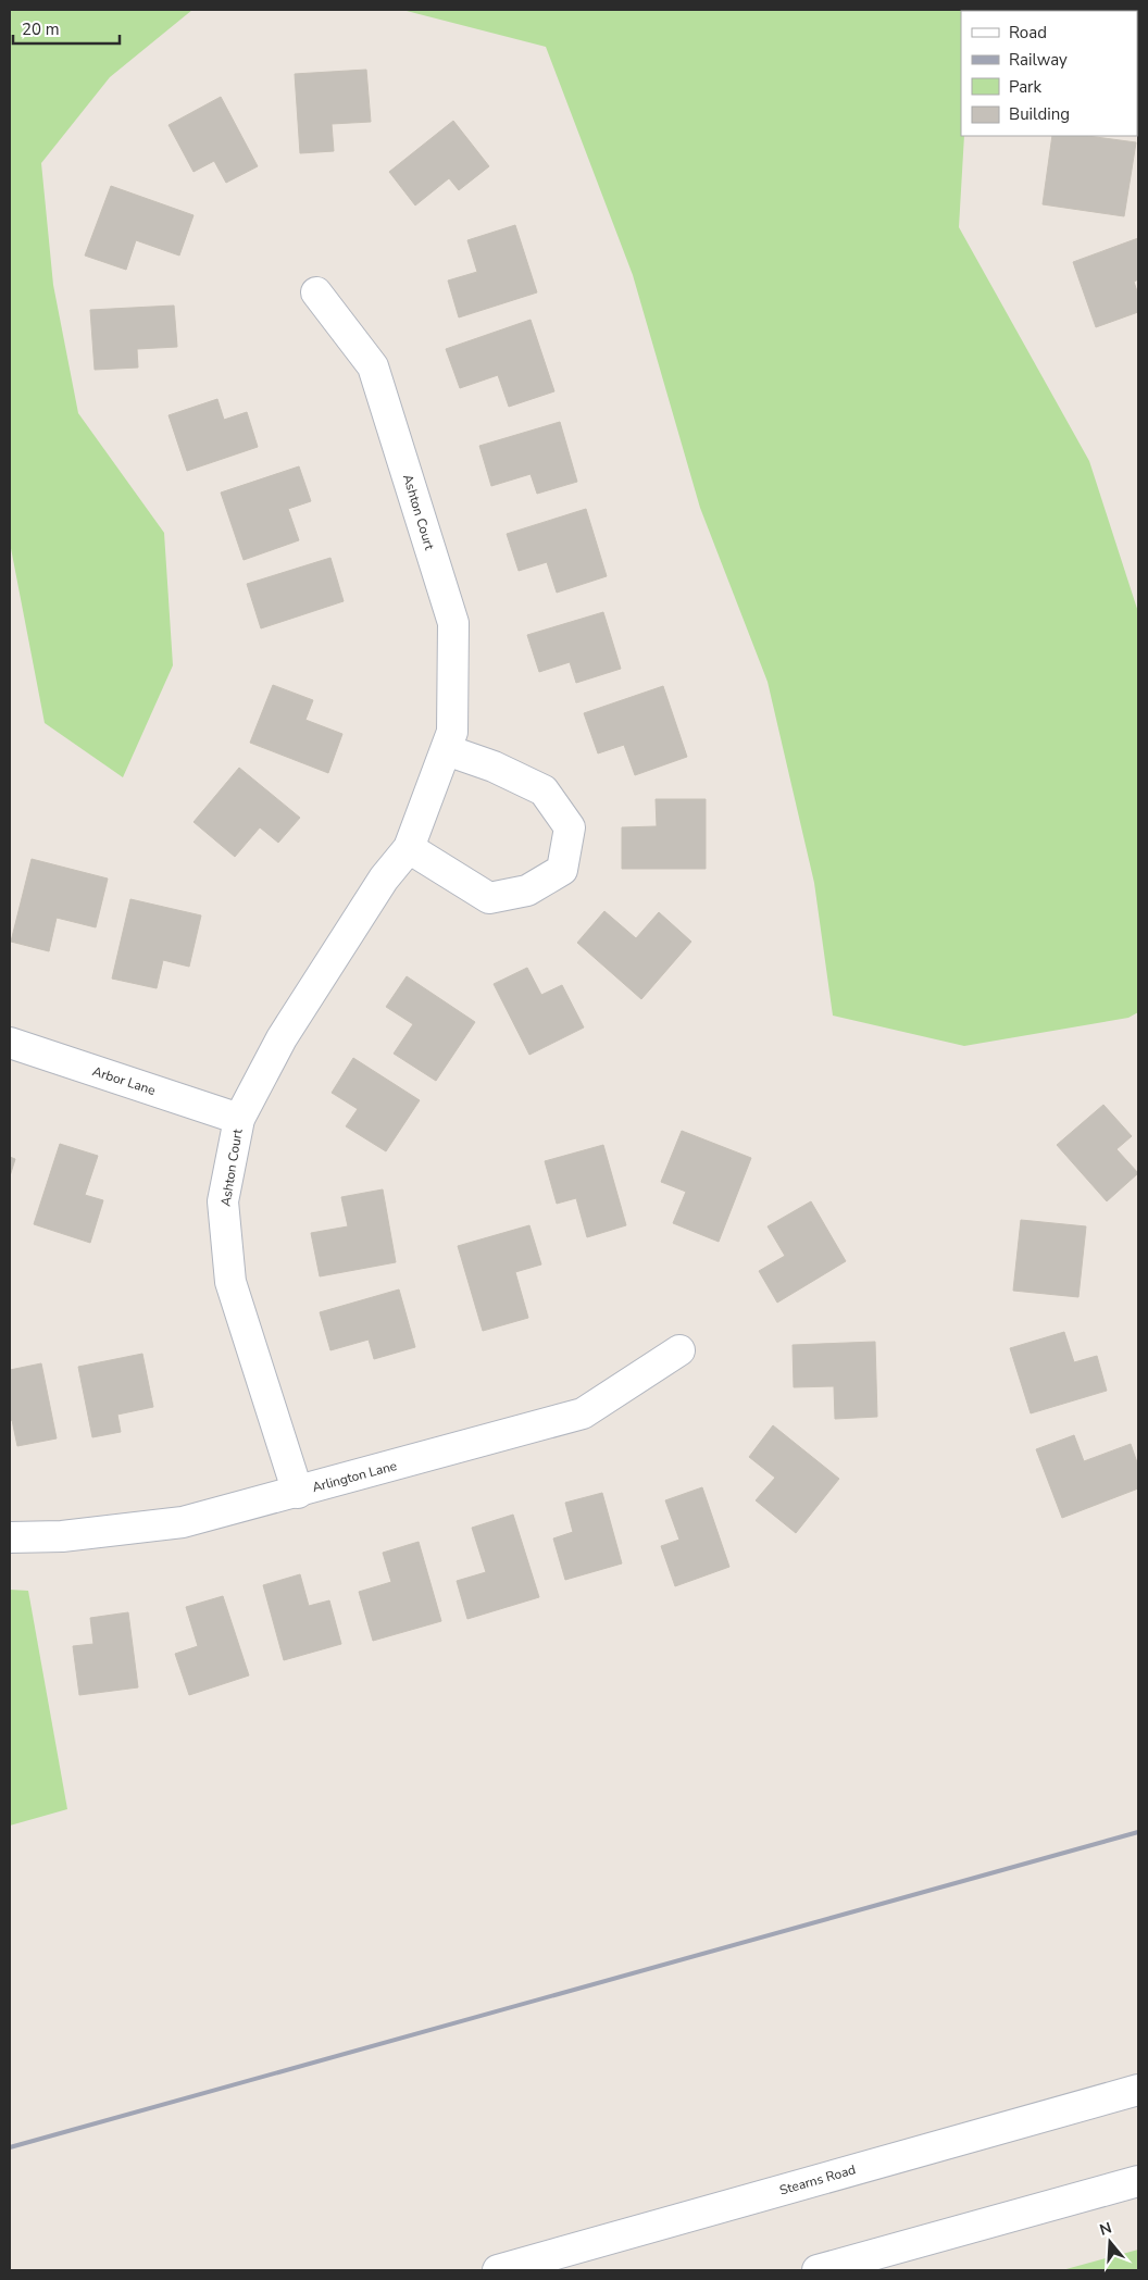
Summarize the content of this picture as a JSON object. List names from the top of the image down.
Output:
{
  "streets": {
    "street": [
      "Ashton Court",
      "Arbor Lane",
      "Arlington Lane",
      "Stearns Road"
    ]
  },
  "crossings": [
    ["Ashton Court", "Arbor Lane"],
    ["Ashton Court", "Arlington Lane"]
  ],
  "legend": [
    "Road",
    "Railway",
    "Park",
    "Building"
  ],
  "scale_bar": "20 m",
  "north": "top"
}
